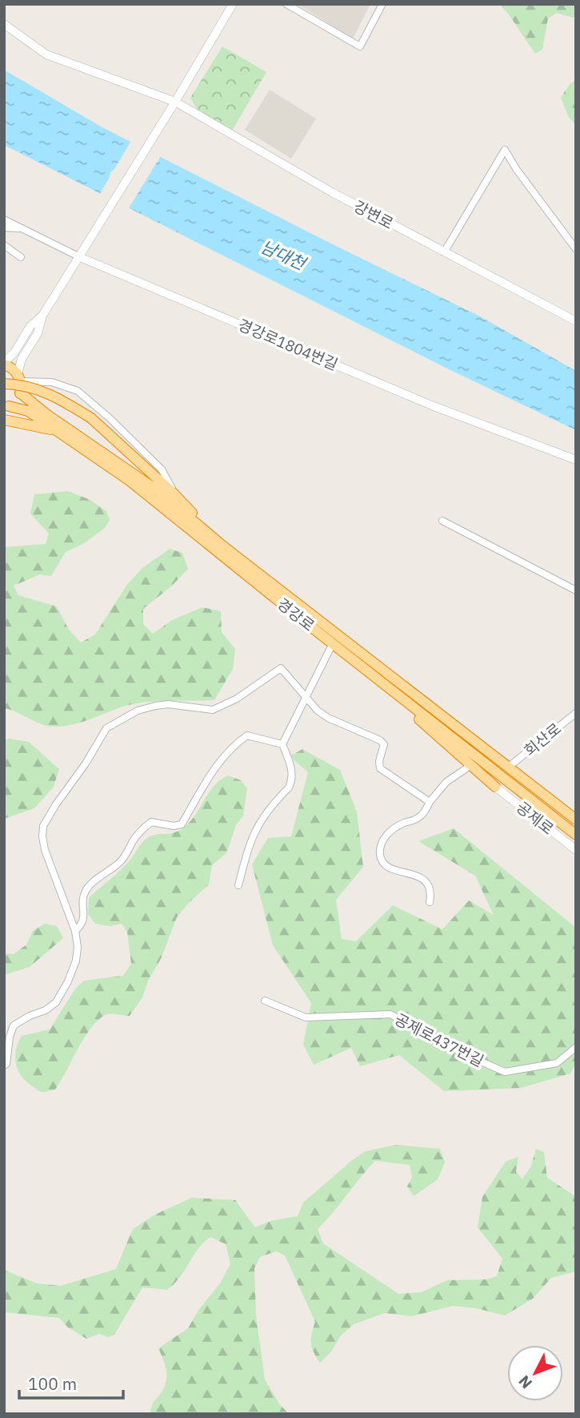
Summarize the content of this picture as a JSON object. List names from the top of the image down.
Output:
{
  "streets": {
    "highway": ["경강로"],
    "street": [
      "강변로",
      "경강로1804번길",
      "회산로",
      "공제로",
      "공제로437번길"
    ]
  },
  "crossings": [
    ["경강로", "회산로"]
  ],
  "water": ["남대천"],
  "scale_bar": "100 m",
  "north": "bottom left"
}
